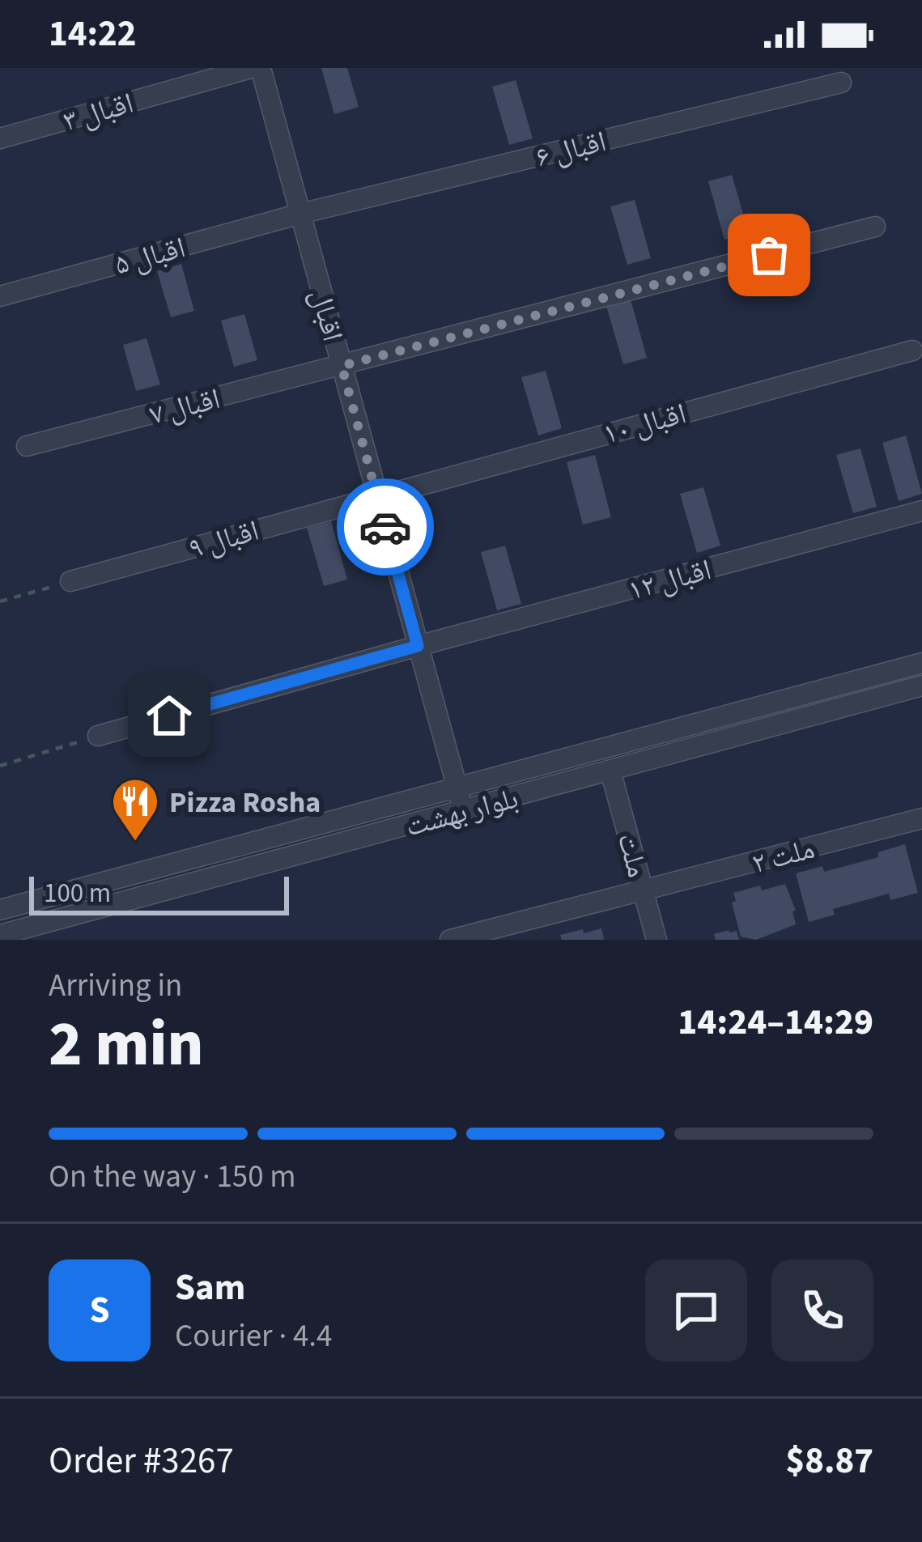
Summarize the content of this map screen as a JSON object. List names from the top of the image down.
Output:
{
  "streets": {
    "street": [
      "اقبال ۳",
      "اقبال ۶",
      "اقبال ۵",
      "اقبال",
      "اقبال ۷",
      "اقبال ۱۰",
      "اقبال ۹",
      "اقبال ۱۲",
      "بلوار بهشت",
      "ملت",
      "ملت ۲"
    ]
  },
  "crossings": [
    ["اقبال ۶", "اقبال ۵"],
    ["اقبال ۶", "اقبال"],
    ["اقبال ۵", "اقبال"],
    ["اقبال", "اقبال ۷"],
    ["اقبال", "اقبال ۱۰"],
    ["اقبال", "اقبال ۹"],
    ["اقبال", "اقبال ۱۲"],
    ["اقبال", "بلوار بهشت"],
    ["اقبال ۱۰", "اقبال ۹"],
    ["بلوار بهشت", "ملت"],
    ["ملت", "ملت ۲"]
  ],
  "places": {
    "restaurant": ["Pizza Rosha"]
  },
  "scale_bar": "100 m",
  "page": {
    "status": "14:22",
    "scale": "100 m",
    "heading": ["2 min", "Arriving in", "14:24–14:29"],
    "panel": [
      "Sam",
      "Courier · 4.4",
      "Order #3267",
      "$8.87"
    ],
    "bar": "On the way · 150 m",
    "round": "S"
  }
}
